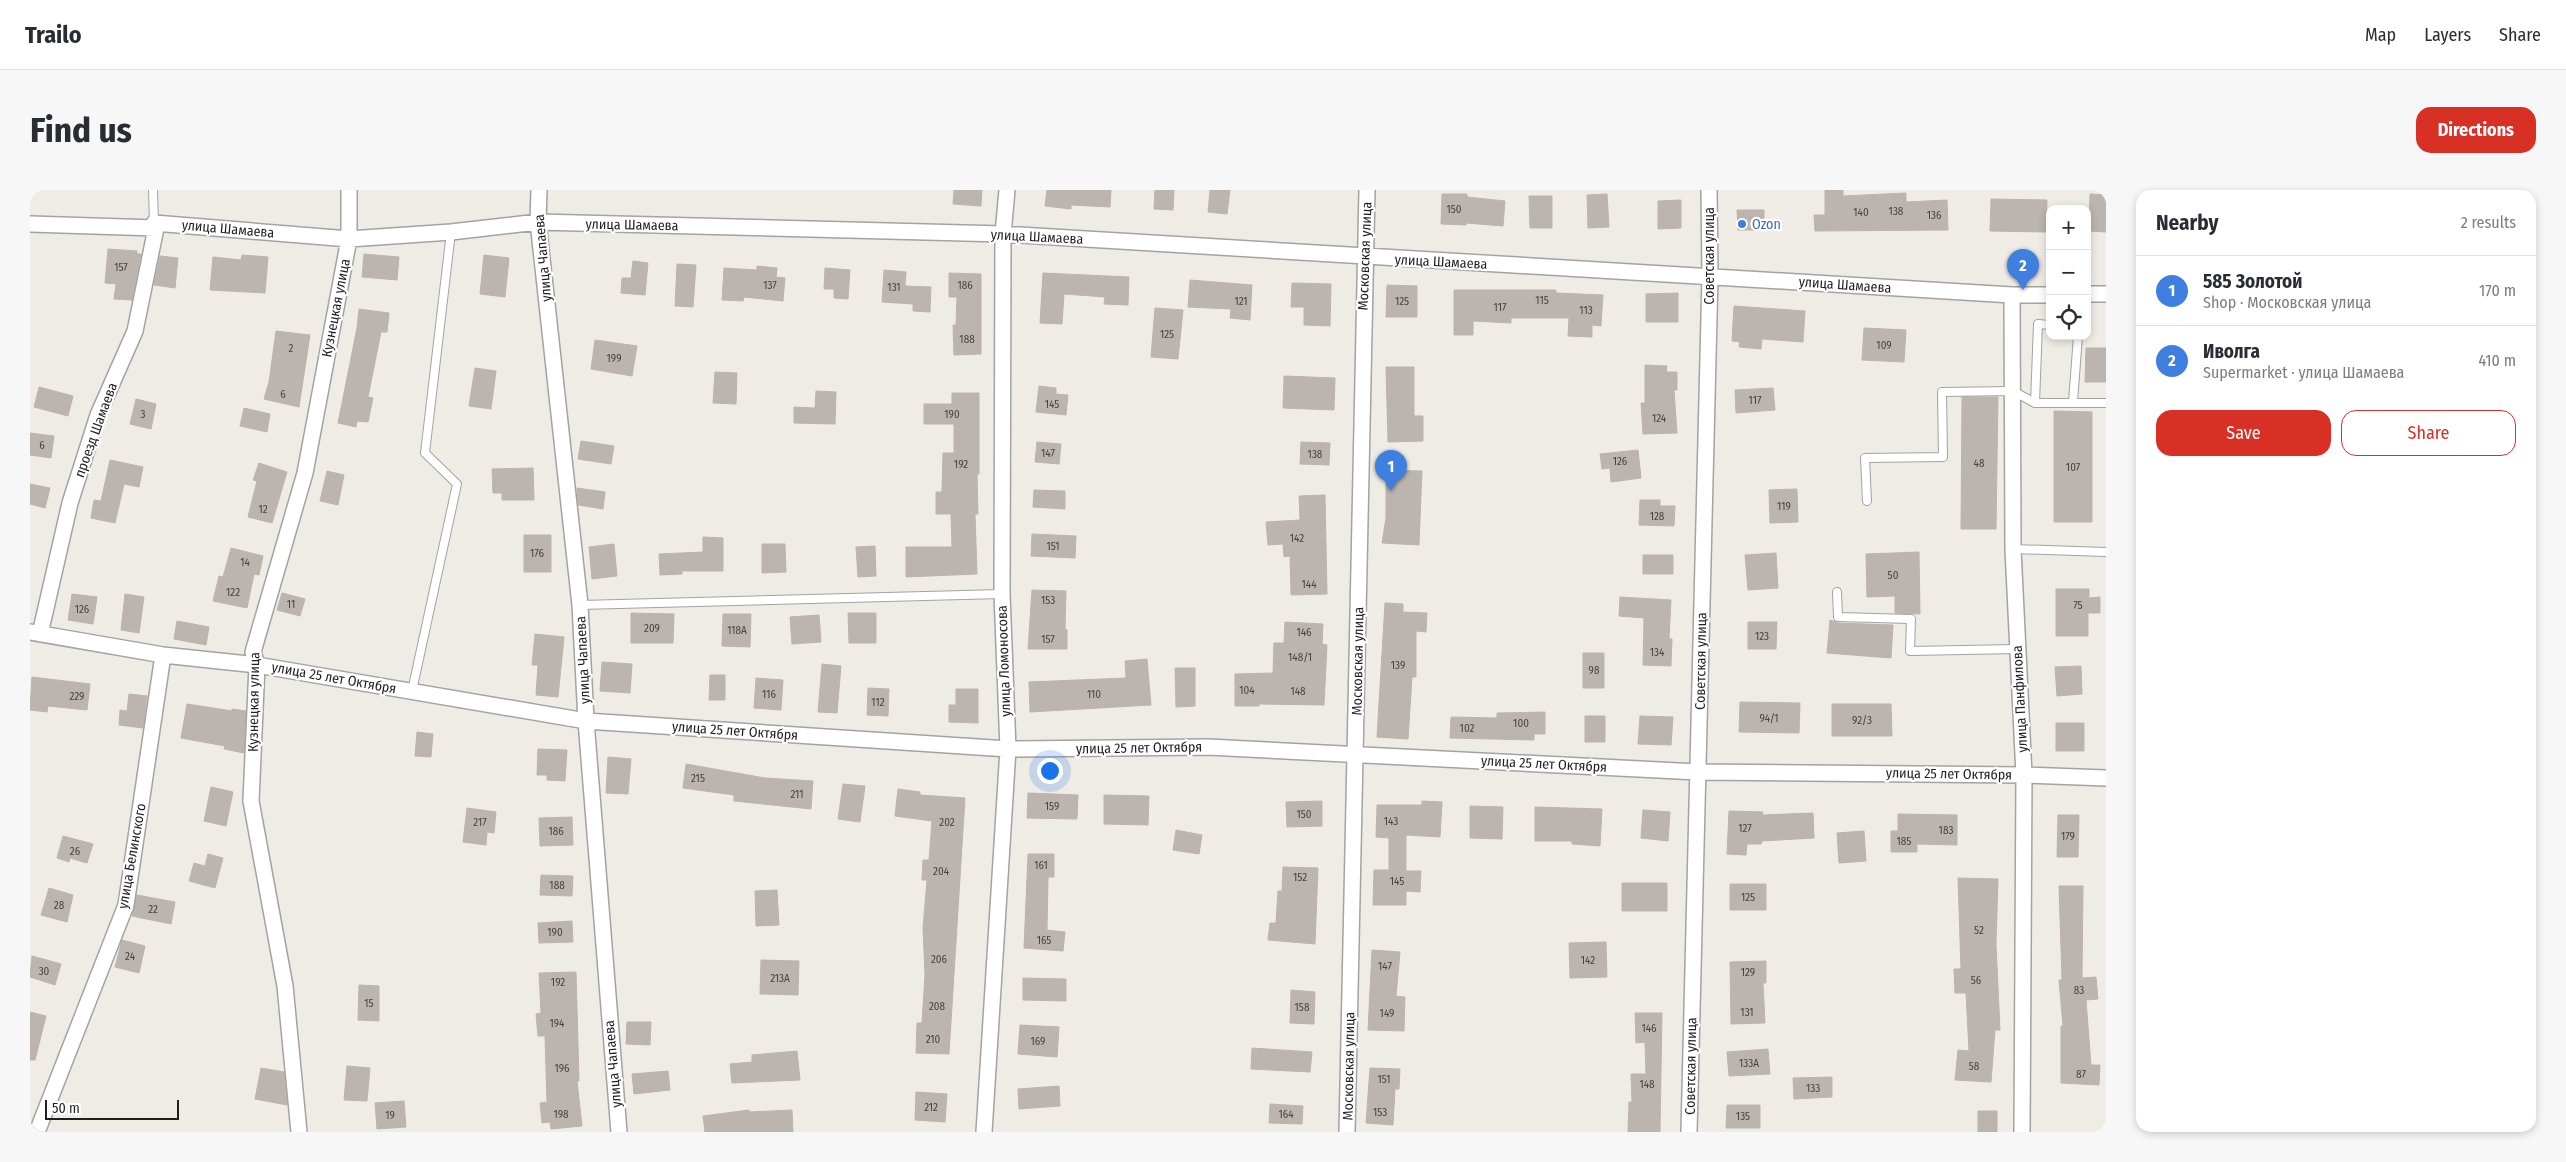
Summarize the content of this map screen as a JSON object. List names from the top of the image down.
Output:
{
  "streets": {
    "street": [
      "улица Шамаева",
      "Московская улица",
      "Советская улица",
      "улица Чапаева",
      "Кузнецкая улица",
      "проезд Шамаева",
      "улица Ломоносова",
      "улица 25 лет Октября",
      "улица Панфилова",
      "улица Белинского"
    ]
  },
  "crossings": [
    ["улица Шамаева", "Московская улица"],
    ["улица Шамаева", "Советская улица"],
    ["улица Шамаева", "улица Чапаева"],
    ["улица Шамаева", "Кузнецкая улица"],
    ["улица Шамаева", "проезд Шамаева"],
    ["улица Шамаева", "улица Ломоносова"],
    ["улица Шамаева", "улица Панфилова"],
    ["Московская улица", "улица 25 лет Октября"],
    ["Советская улица", "улица 25 лет Октября"],
    ["улица Чапаева", "улица 25 лет Октября"],
    ["Кузнецкая улица", "улица 25 лет Октября"],
    ["проезд Шамаева", "улица 25 лет Октября"],
    ["улица Ломоносова", "улица 25 лет Октября"],
    ["улица 25 лет Октября", "улица Панфилова"],
    ["улица 25 лет Октября", "улица Белинского"]
  ],
  "places": ["Ozon"],
  "house_numbers": [
    "150",
    "138",
    "140",
    "136",
    "157",
    "137",
    "186",
    "131",
    "115",
    "121",
    "125",
    "117",
    "113",
    "125",
    "188",
    "109",
    "2",
    "199",
    "6",
    "117",
    "145",
    "3",
    "190",
    "124",
    "6",
    "147",
    "138",
    "126",
    "48",
    "192",
    "107",
    "119",
    "12",
    "128",
    "142",
    "151",
    "176",
    "14",
    "50",
    "144",
    "122",
    "153",
    "11",
    "75",
    "126",
    "209",
    "118А",
    "146",
    "123",
    "157",
    "134",
    "148/1",
    "139",
    "98",
    "104",
    "148",
    "116",
    "110",
    "229",
    "112",
    "94/1",
    "92/3",
    "100",
    "102",
    "215",
    "211",
    "159",
    "150",
    "143",
    "217",
    "202",
    "127",
    "183",
    "186",
    "179",
    "185",
    "26",
    "161",
    "204",
    "152",
    "145",
    "188",
    "125",
    "28",
    "22",
    "52",
    "190",
    "165",
    "24",
    "206",
    "142",
    "147",
    "30",
    "129",
    "213А",
    "56",
    "192",
    "83",
    "15",
    "208",
    "158",
    "131",
    "149",
    "194",
    "146",
    "210",
    "169",
    "133А",
    "58",
    "196",
    "87",
    "151",
    "148",
    "133",
    "212",
    "153",
    "198",
    "164",
    "19",
    "135"
  ],
  "scale_bar": "50 m",
  "page": {
    "header": "Trailo",
    "nav": ["Map", "Layers", "Share"],
    "buttons": [
      "Directions",
      ["Save", "Share"]
    ],
    "title": "Find us",
    "heading": ["Nearby", "2 results"],
    "map_buttons": ["+", "−"],
    "pins": ["2", "1"],
    "list": [
      {
        "mark": "1",
        "name": "585 Золотой",
        "note": "Shop · Московская улица",
        "value": "170 m"
      },
      {
        "mark": "2",
        "name": "Иволга",
        "note": "Supermarket · улица Шамаева",
        "value": "410 m"
      }
    ],
    "scale": "50 m"
  }
}
